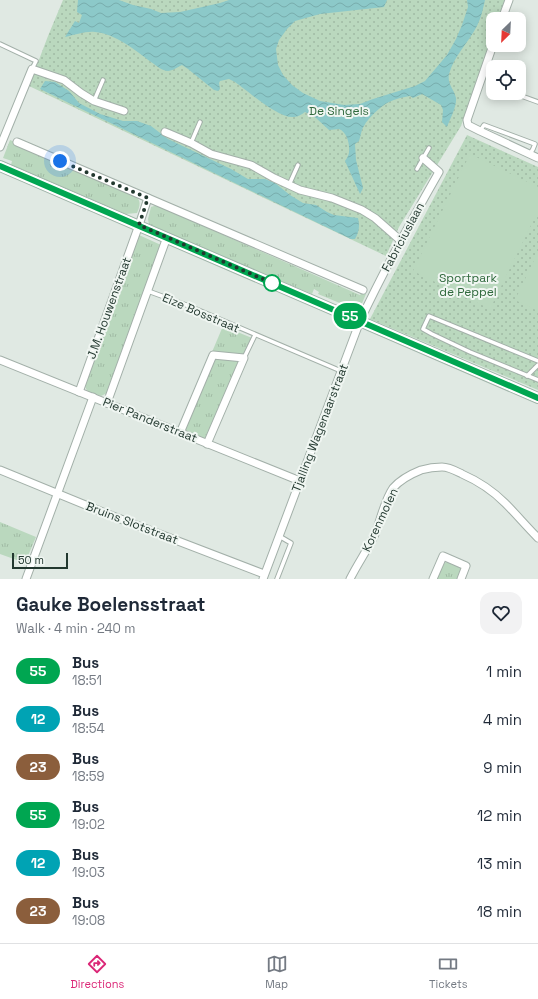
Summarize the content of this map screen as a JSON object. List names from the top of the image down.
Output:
{
  "streets": {
    "street": [
      "Fabriciuslaan",
      "J.M. Houwenstraat",
      "Eize Bosstraat",
      "Pier Panderstraat",
      "Tjalling Wagenaarstraat",
      "Korenmolen",
      "Bruins Slotstraat"
    ]
  },
  "crossings": [
    ["Fabriciuslaan", "Tjalling Wagenaarstraat"],
    ["J.M. Houwenstraat", "Pier Panderstraat"],
    ["Eize Bosstraat", "Pier Panderstraat"],
    ["Eize Bosstraat", "Tjalling Wagenaarstraat"],
    ["Pier Panderstraat", "Tjalling Wagenaarstraat"],
    ["Tjalling Wagenaarstraat", "Bruins Slotstraat"]
  ],
  "parks": ["De Singels", "Sportpark de Peppel"],
  "lines": ["bus line 55"],
  "scale_bar": "50 m",
  "north": "bottom left",
  "page": {
    "on_map": "55",
    "scale": "50 m",
    "heading": ["Gauke Boelensstraat", "Walk · 4 min · 240 m"],
    "list": [
      {
        "mark": "55",
        "name": "Bus",
        "note": "18:51",
        "value": "1 min"
      },
      {
        "mark": "12",
        "name": "Bus",
        "note": "18:54",
        "value": "4 min"
      },
      {
        "mark": "23",
        "name": "Bus",
        "note": "18:59",
        "value": "9 min"
      },
      {
        "mark": "55",
        "name": "Bus",
        "note": "19:02",
        "value": "12 min"
      },
      {
        "mark": "12",
        "name": "Bus",
        "note": "19:03",
        "value": "13 min"
      },
      {
        "mark": "23",
        "name": "Bus",
        "note": "19:08",
        "value": "18 min"
      }
    ],
    "tabs": ["Directions", "Map", "Tickets"]
  }
}
